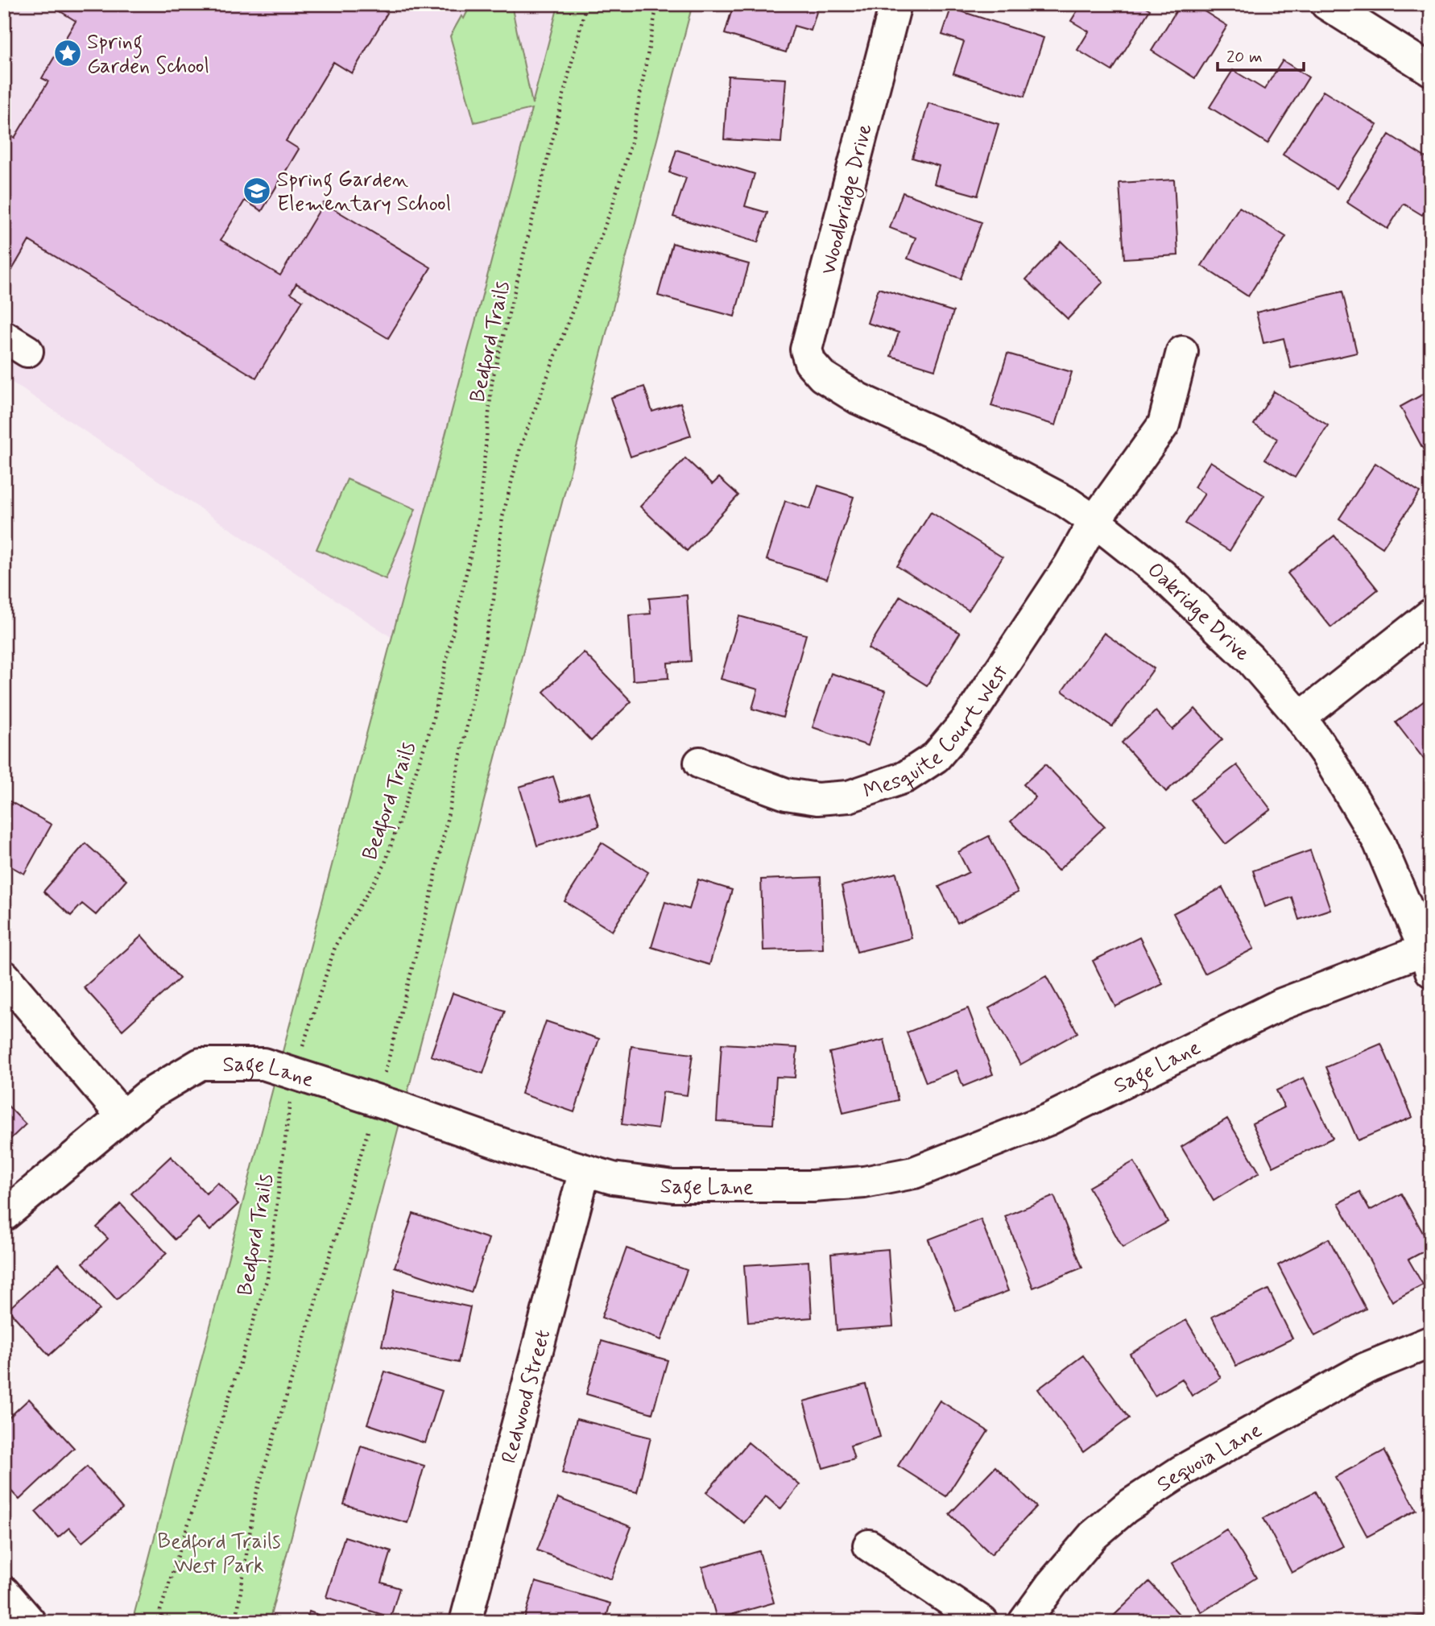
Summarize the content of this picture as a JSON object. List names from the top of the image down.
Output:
{
  "streets": {
    "street": [
      "Woodbridge Drive",
      "Oakridge Drive",
      "Mesquite Court West",
      "Sage Lane",
      "Redwood Street",
      "Sequoia Lane"
    ],
    "path": ["Bedford Trails"]
  },
  "crossings": [
    ["Woodbridge Drive", "Oakridge Drive"],
    ["Bedford Trails", "Sage Lane"],
    ["Oakridge Drive", "Mesquite Court West"],
    ["Oakridge Drive", "Sage Lane"],
    ["Sage Lane", "Redwood Street"]
  ],
  "parks": ["Bedford Trails West Park"],
  "places": {
    "place": ["Spring Garden School"],
    "school or university": ["Spring Garden Elementary School"]
  },
  "scale_bar": "20 m"
}
